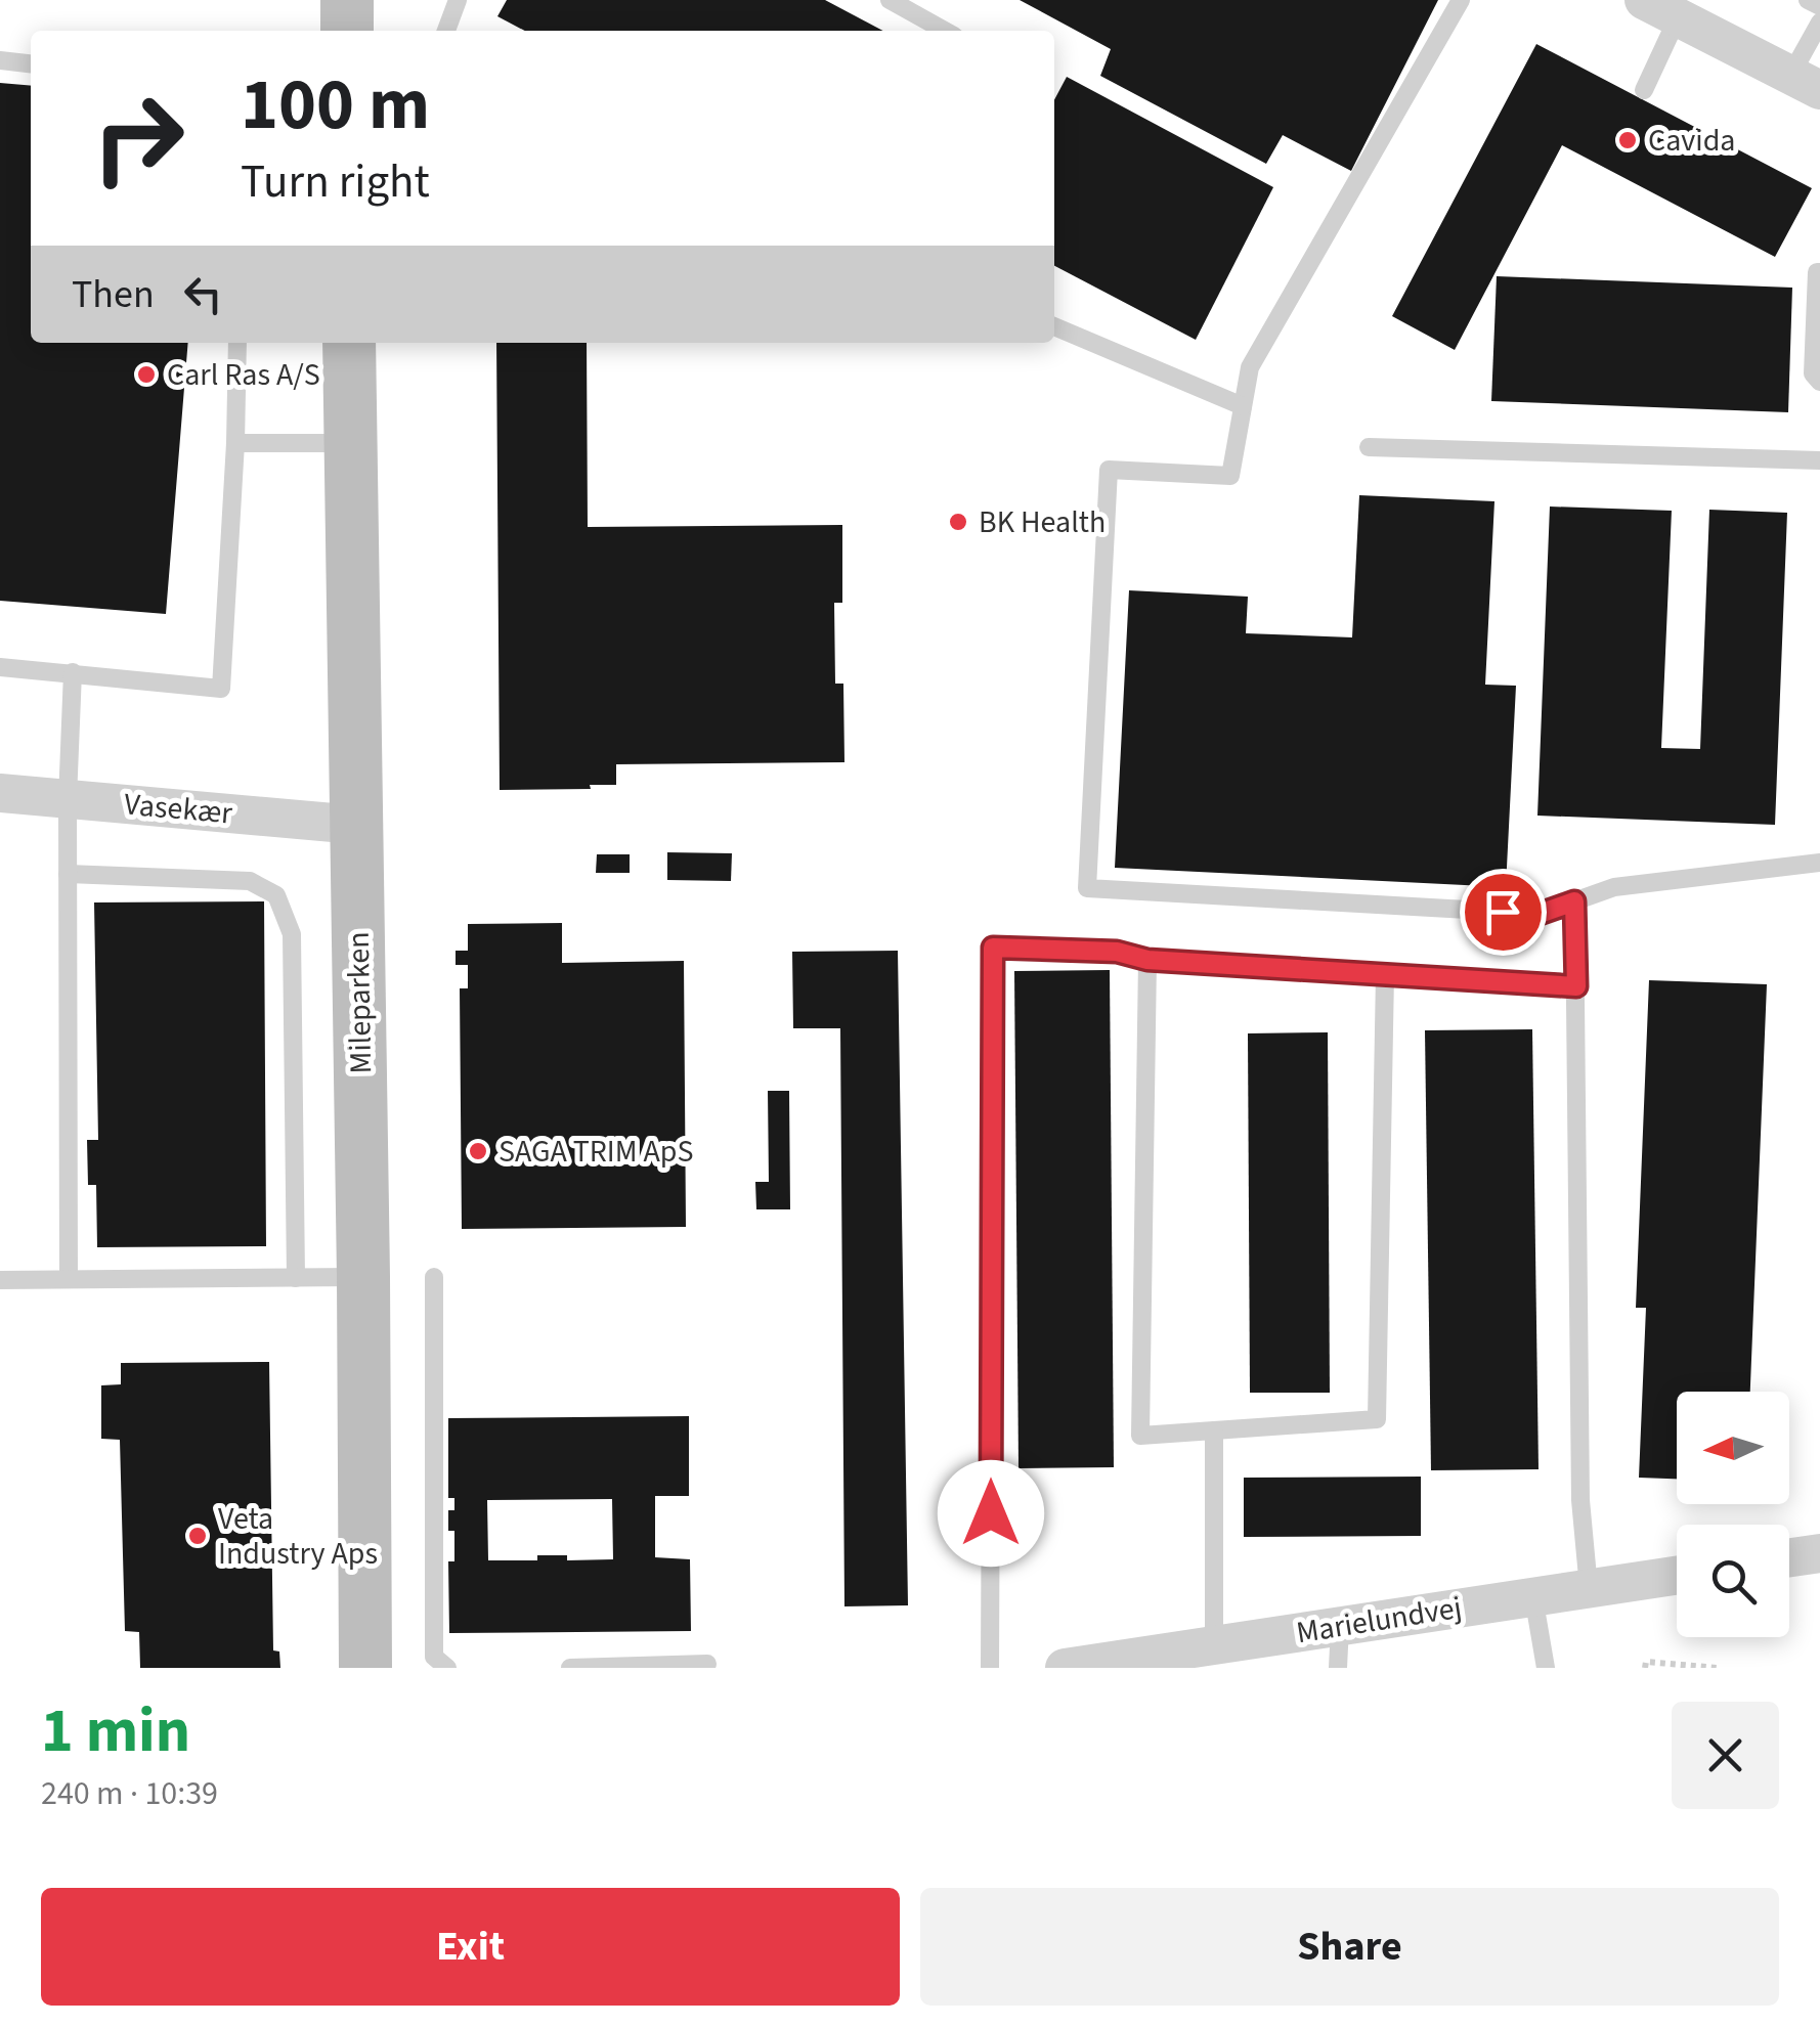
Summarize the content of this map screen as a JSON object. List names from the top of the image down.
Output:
{
  "streets": {
    "street": ["Vasekær", "Mileparken", "Marielundvej"]
  },
  "crossings": [
    ["Vasekær", "Mileparken"]
  ],
  "places": [
    "Cavida",
    "Carl Ras A/S",
    "BK Health",
    "SAGA TRIM ApS",
    "Veta Industry Aps"
  ],
  "north": "left",
  "page": {
    "turn": ["100 m", "Turn right"],
    "then": "Then",
    "heading": ["1 min", "240 m · 10:39"],
    "buttons": ["Exit", "Share"]
  }
}
